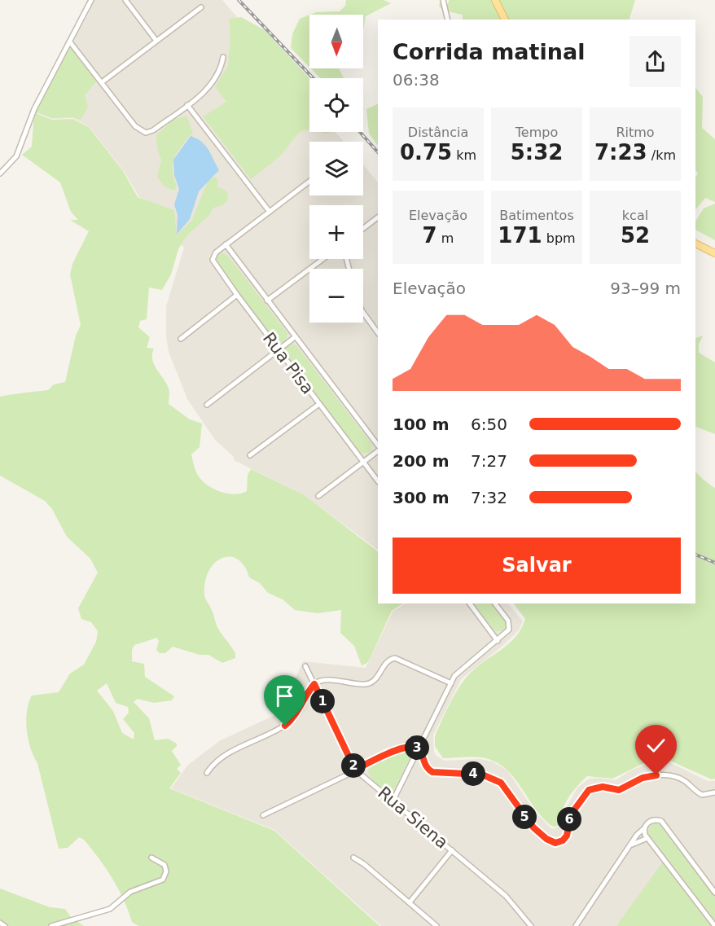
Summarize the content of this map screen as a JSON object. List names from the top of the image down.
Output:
{
  "streets": {
    "street": ["Rua Pisa", "Rua Siena"]
  },
  "north": "bottom",
  "page": {
    "map_buttons": ["+", "−"],
    "heading": ["Corrida matinal", "06:38"],
    "stats": [
      ["Distância", "0.75 km"],
      ["Tempo", "5:32"],
      ["Ritmo", "7:23 /km"],
      ["Elevação", "7 m"],
      ["Batimentos", "171 bpm"],
      ["kcal", "52"]
    ],
    "chart": ["Elevação", "93–99 m"],
    "list": [
      {
        "name": "100 m",
        "note": "6:50"
      },
      {
        "name": "200 m",
        "note": "7:27"
      },
      {
        "name": "300 m",
        "note": "7:32"
      }
    ],
    "buttons": "Salvar",
    "pins": [
      "1",
      "3",
      "2",
      "4",
      "5",
      "6"
    ]
  }
}
